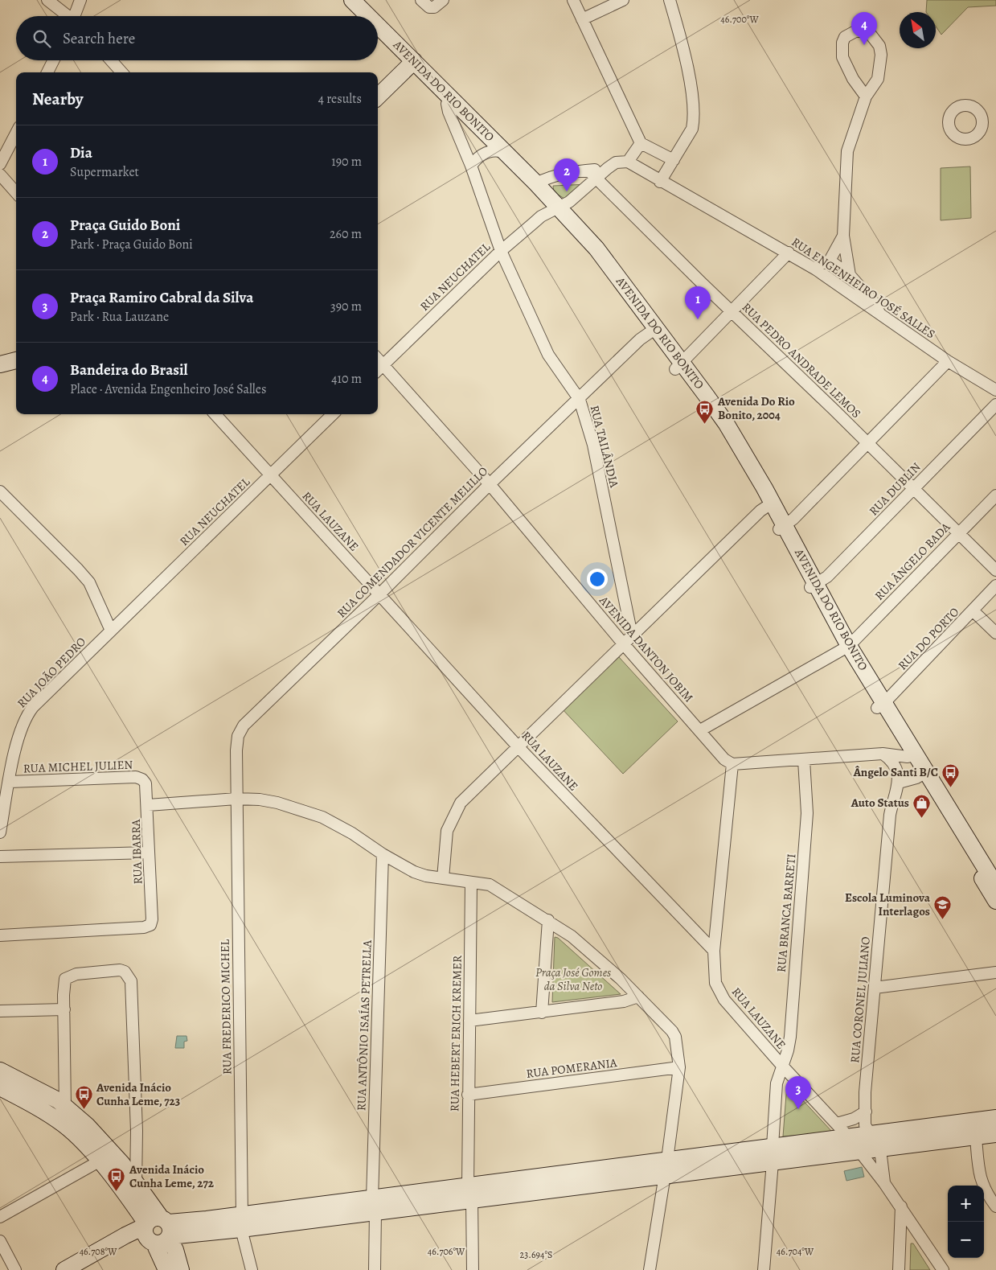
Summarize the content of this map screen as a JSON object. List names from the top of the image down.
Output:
{
  "streets": {
    "street": [
      "AVENIDA DO RIO BONITO",
      "RUA NEUCHATEL",
      "RUA ENGENHEIRO JOSÉ SALLES",
      "RUA PEDRO ANDRADE LEMOS",
      "RUA TAILÂNDIA",
      "RUA DUBLIN",
      "RUA LAUZANE",
      "RUA COMENDADOR VICENTE MELILLO",
      "RUA ÂNGELO BADA",
      "RUA DO PORTO",
      "AVENIDA DANTON JOBIM",
      "RUA JOÃO PEDRO",
      "RUA MICHEL JULIEN",
      "RUA IBARRA",
      "RUA BRANCA BARRETI",
      "RUA CORONEL JULIANO",
      "RUA FREDERICO MICHEL",
      "RUA ANTÔNIO ISAÍAS PETRELLA",
      "RUA HEBERT ERICH KREMER",
      "RUA POMERANIA"
    ]
  },
  "crossings": [
    ["AVENIDA DO RIO BONITO", "RUA NEUCHATEL"],
    ["AVENIDA DO RIO BONITO", "RUA TAILÂNDIA"],
    ["AVENIDA DO RIO BONITO", "RUA DUBLIN"],
    ["AVENIDA DO RIO BONITO", "RUA COMENDADOR VICENTE MELILLO"],
    ["AVENIDA DO RIO BONITO", "RUA ÂNGELO BADA"],
    ["AVENIDA DO RIO BONITO", "RUA DO PORTO"],
    ["RUA NEUCHATEL", "RUA PEDRO ANDRADE LEMOS"],
    ["RUA NEUCHATEL", "RUA TAILÂNDIA"],
    ["RUA NEUCHATEL", "RUA LAUZANE"],
    ["RUA NEUCHATEL", "AVENIDA DANTON JOBIM"],
    ["RUA NEUCHATEL", "RUA JOÃO PEDRO"],
    ["RUA PEDRO ANDRADE LEMOS", "RUA DUBLIN"],
    ["RUA PEDRO ANDRADE LEMOS", "RUA ÂNGELO BADA"],
    ["RUA TAILÂNDIA", "RUA COMENDADOR VICENTE MELILLO"],
    ["RUA LAUZANE", "RUA COMENDADOR VICENTE MELILLO"],
    ["RUA LAUZANE", "RUA BRANCA BARRETI"],
    ["RUA COMENDADOR VICENTE MELILLO", "AVENIDA DANTON JOBIM"],
    ["RUA COMENDADOR VICENTE MELILLO", "RUA FREDERICO MICHEL"],
    ["RUA ÂNGELO BADA", "AVENIDA DANTON JOBIM"],
    ["RUA JOÃO PEDRO", "RUA MICHEL JULIEN"],
    ["RUA MICHEL JULIEN", "RUA IBARRA"],
    ["RUA HEBERT ERICH KREMER", "RUA POMERANIA"]
  ],
  "parks": ["Praça José Gomes da Silva Neto"],
  "places": {
    "bus stop": [
      "Avenida Do Rio Bonito, 2004",
      "Ângelo Santi B/C",
      "Avenida Inácio Cunha Leme, 723",
      "Avenida Inácio Cunha Leme, 272"
    ],
    "shop": ["Auto Status"],
    "school or university": ["Escola Luminova Interlagos"]
  },
  "north": "top left",
  "page": {
    "pins": [
      "4",
      "2",
      "1",
      "3"
    ],
    "search": "Search here",
    "heading": ["Nearby", "4 results"],
    "list": [
      {
        "mark": "1",
        "name": "Dia",
        "note": "Supermarket",
        "value": "190 m"
      },
      {
        "mark": "2",
        "name": "Praça Guido Boni",
        "note": "Park · Praça Guido Boni",
        "value": "260 m"
      },
      {
        "mark": "3",
        "name": "Praça Ramiro Cabral da Silva",
        "note": "Park · Rua Lauzane",
        "value": "390 m"
      },
      {
        "mark": "4",
        "name": "Bandeira do Brasil",
        "note": "Place · Avenida Engenheiro José Salles",
        "value": "410 m"
      }
    ],
    "map_buttons": ["+", "−"]
  },
  "coordinates": [
    "46.700°W",
    "46.708°W",
    "46.706°W",
    "46.704°W",
    "23.694°S"
  ]
}
